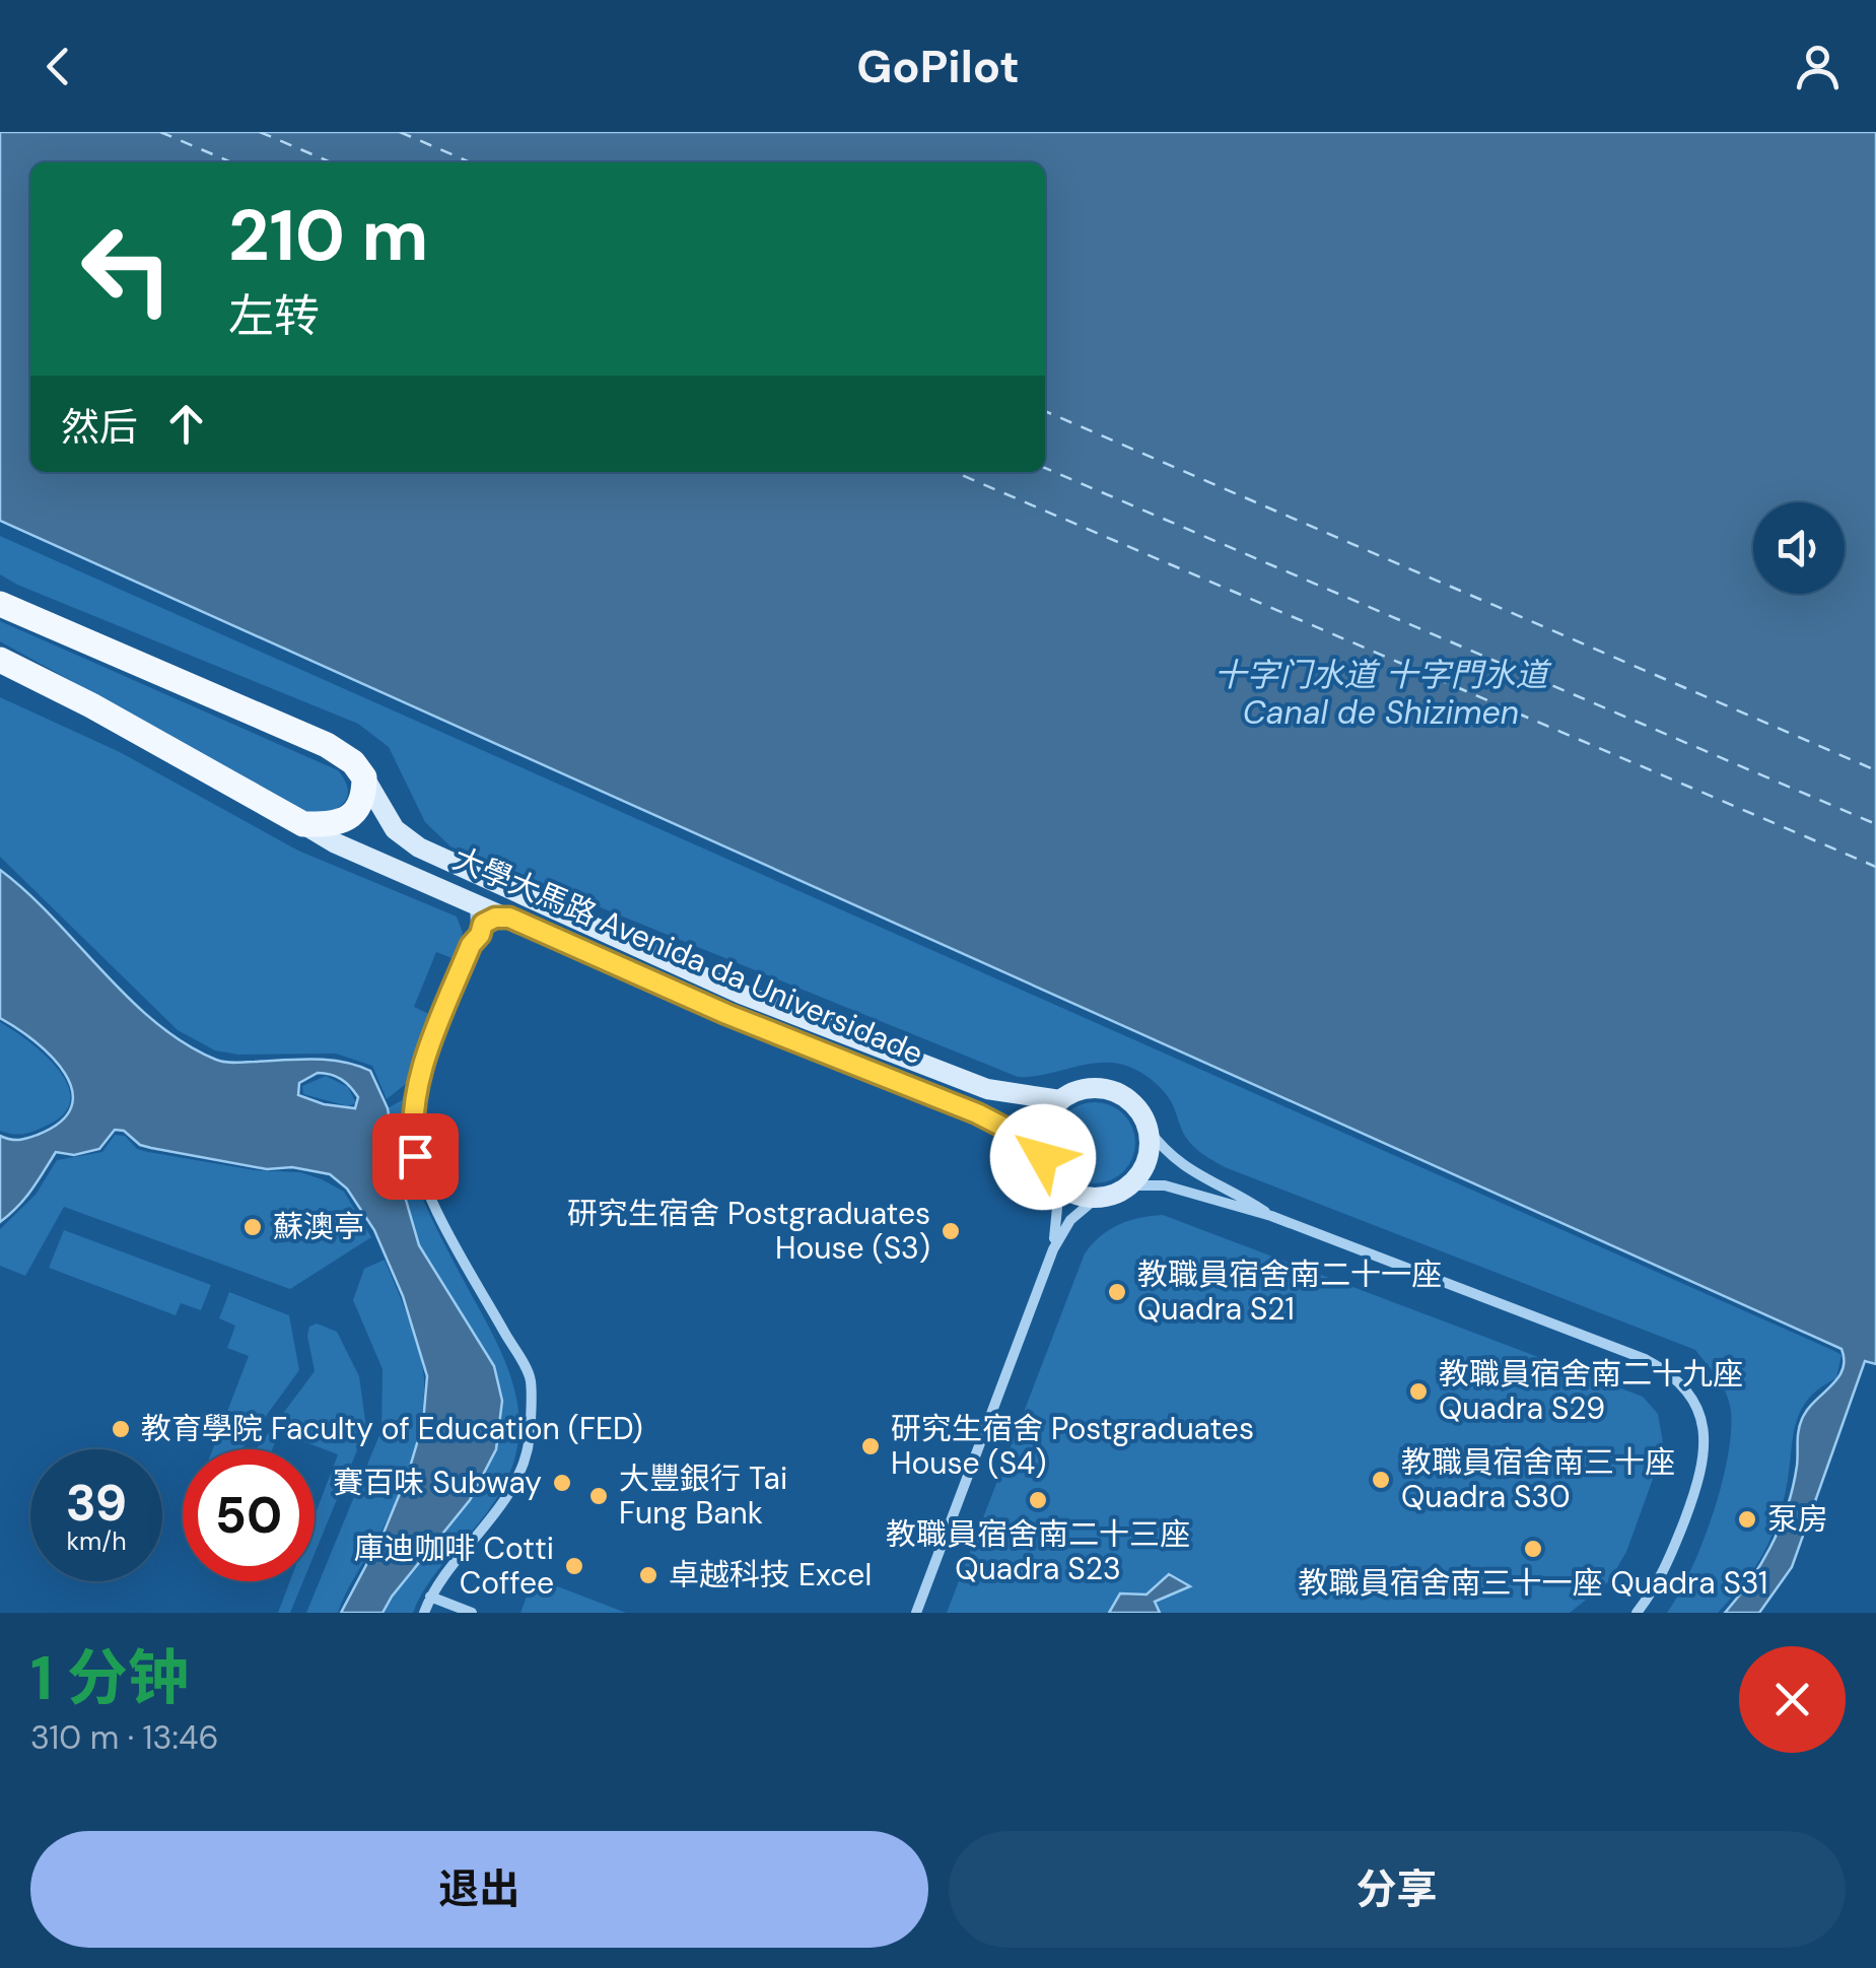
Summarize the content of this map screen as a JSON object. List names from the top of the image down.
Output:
{
  "streets": {
    "main road": ["大學大馬路 Avenida da Universidade"]
  },
  "water": ["十字门水道 十字門水道 Canal de Shizimen"],
  "places": [
    "蘇澳亭",
    "研究生宿舍 Postgraduates House (S3)",
    "教職員宿舍南二十一座 Quadra S21",
    "教職員宿舍南二十九座 Quadra S29",
    "教育學院 Faculty of Education (FED)",
    "研究生宿舍 Postgraduates House (S4)",
    "教職員宿舍南三十座 Quadra S30",
    "賽百味 Subway",
    "大豐銀行 Tai Fung Bank",
    "教職員宿舍南二十三座 Quadra S23",
    "泵房",
    "教職員宿舍南三十一座 Quadra S31",
    "庫迪咖啡 Cotti Coffee",
    "卓越科技 Excel"
  ],
  "page": {
    "header": "GoPilot",
    "turn": ["210 m", "左转"],
    "then": "然后",
    "speed": "39 km/h",
    "limit": "50",
    "heading": ["1 分钟", "310 m · 13:46"],
    "buttons": ["退出", "分享"]
  }
}
